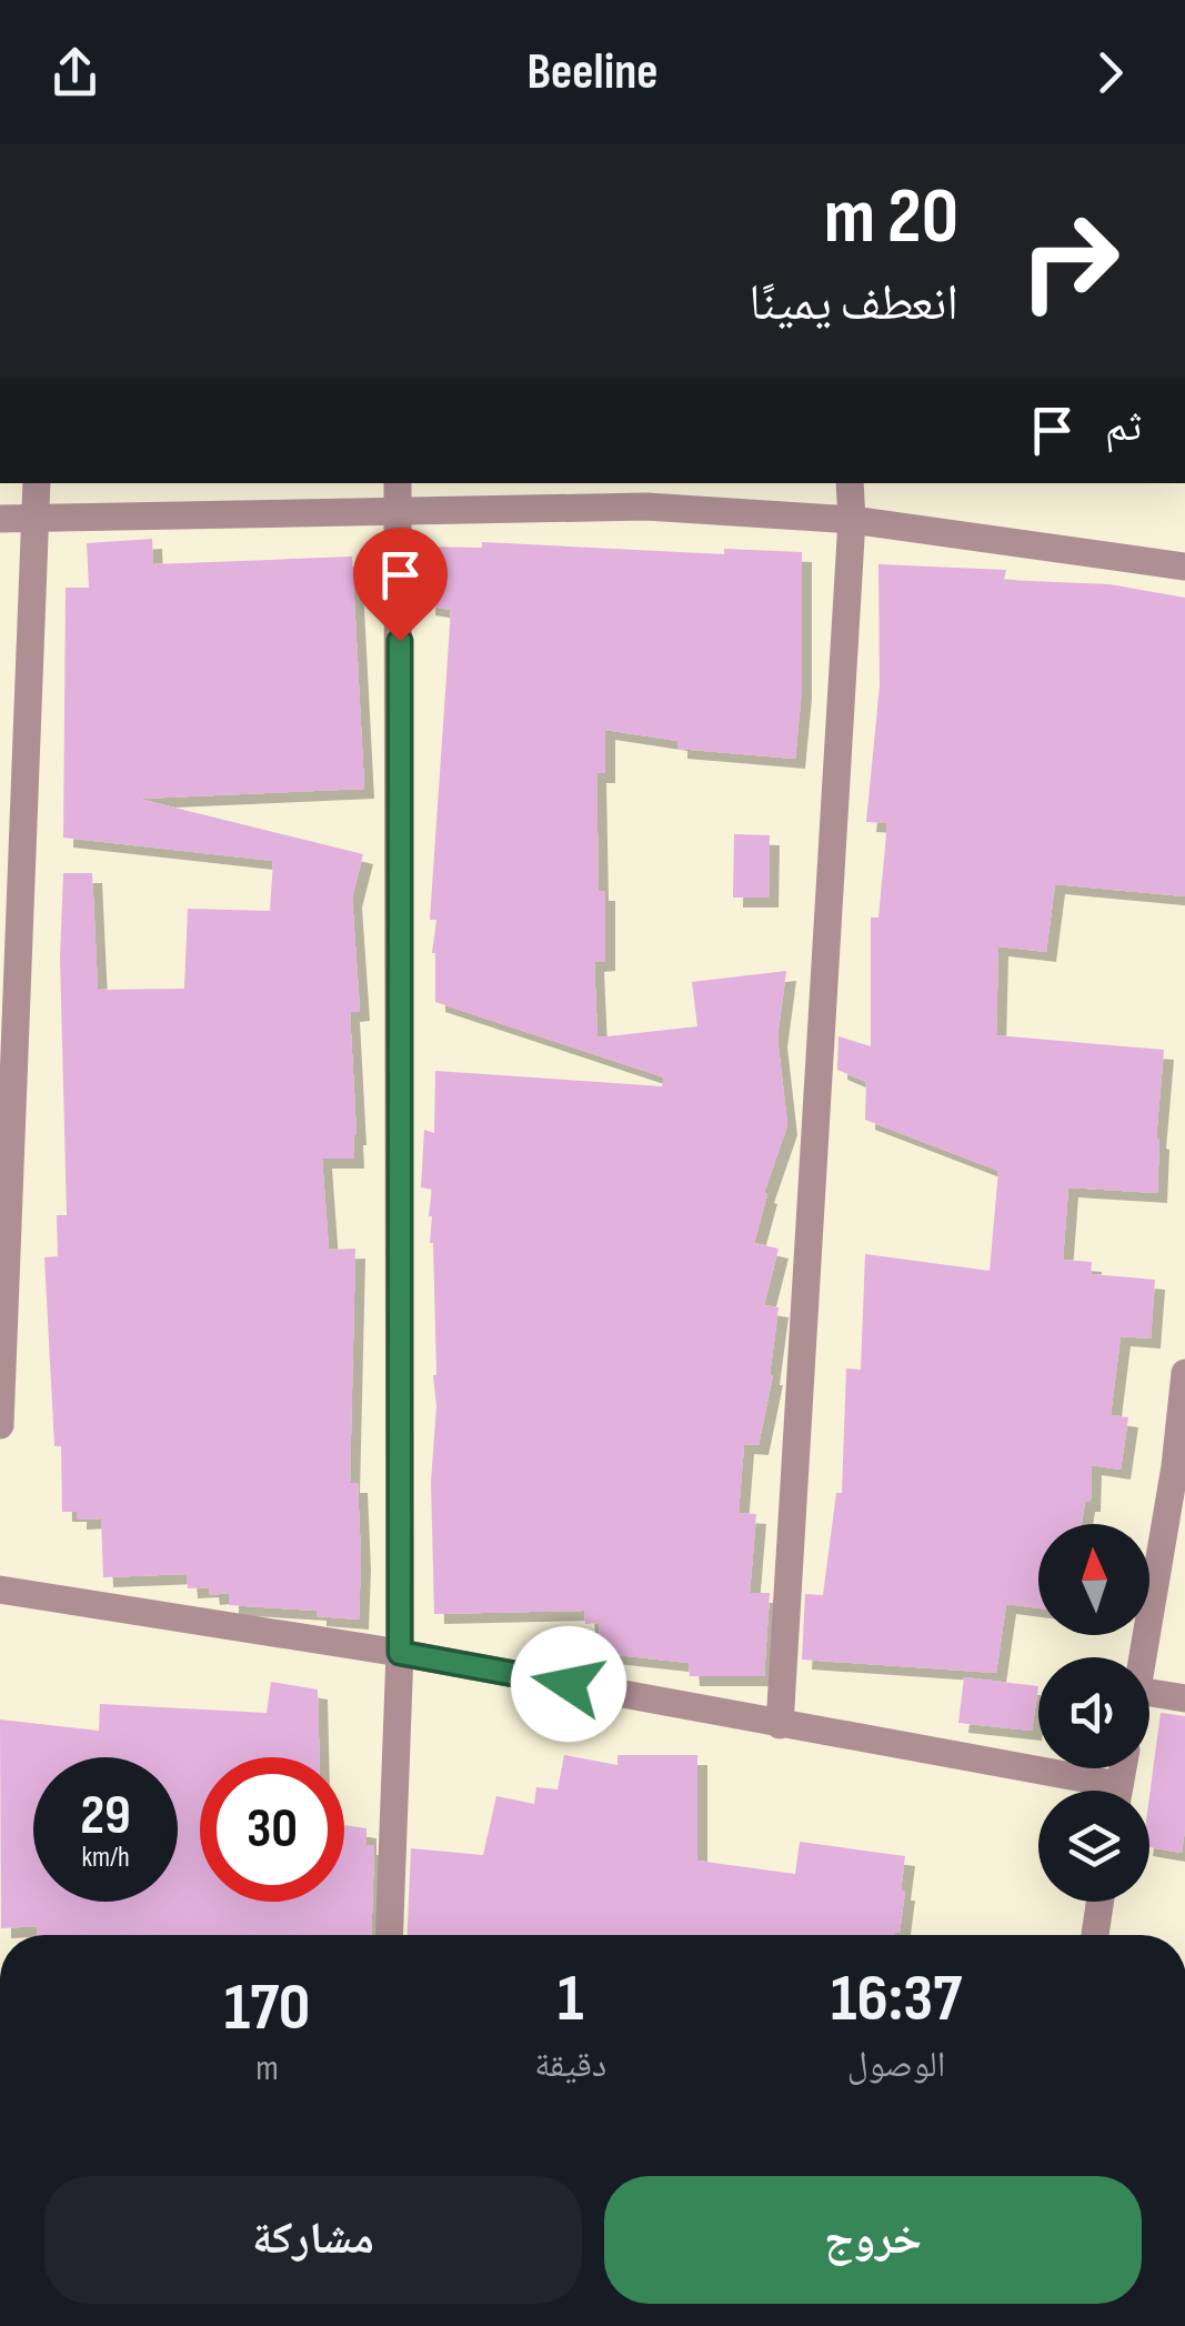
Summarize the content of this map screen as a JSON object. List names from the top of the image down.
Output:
{
  "north": "top",
  "page": {
    "header": "Beeline",
    "turn": ["20 m", "انعطف يمينًا"],
    "then": "ثم",
    "speed": "29 km/h",
    "limit": "30",
    "eta": [
      "16:37",
      "الوصول",
      "1",
      "دقيقة",
      "170",
      "m"
    ],
    "buttons": ["خروج", "مشاركة"]
  }
}
